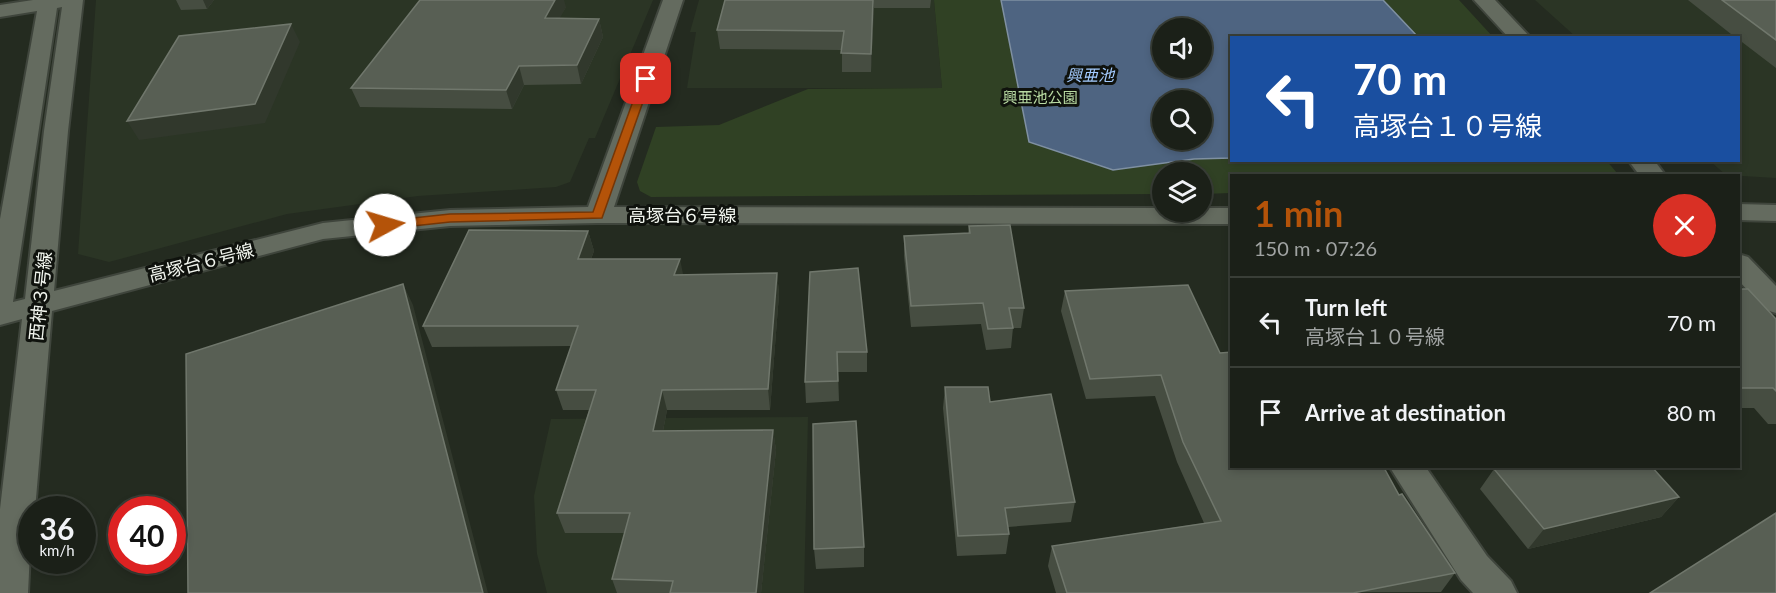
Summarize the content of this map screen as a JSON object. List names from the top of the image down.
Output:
{
  "streets": {
    "street": ["高塚台６号線", "西神３号線"]
  },
  "crossings": [
    ["高塚台６号線", "西神３号線"]
  ],
  "water": ["興亜池"],
  "parks": ["興亜池公園"],
  "page": {
    "turn": ["70 m", "高塚台１０号線"],
    "heading": ["1 min", "150 m · 07:26"],
    "list": [
      {
        "name": "Turn left",
        "note": "高塚台１０号線",
        "value": "70 m"
      },
      {
        "name": "Arrive at destination",
        "value": "80 m"
      }
    ],
    "speed": "36 km/h",
    "limit": "40"
  }
}
